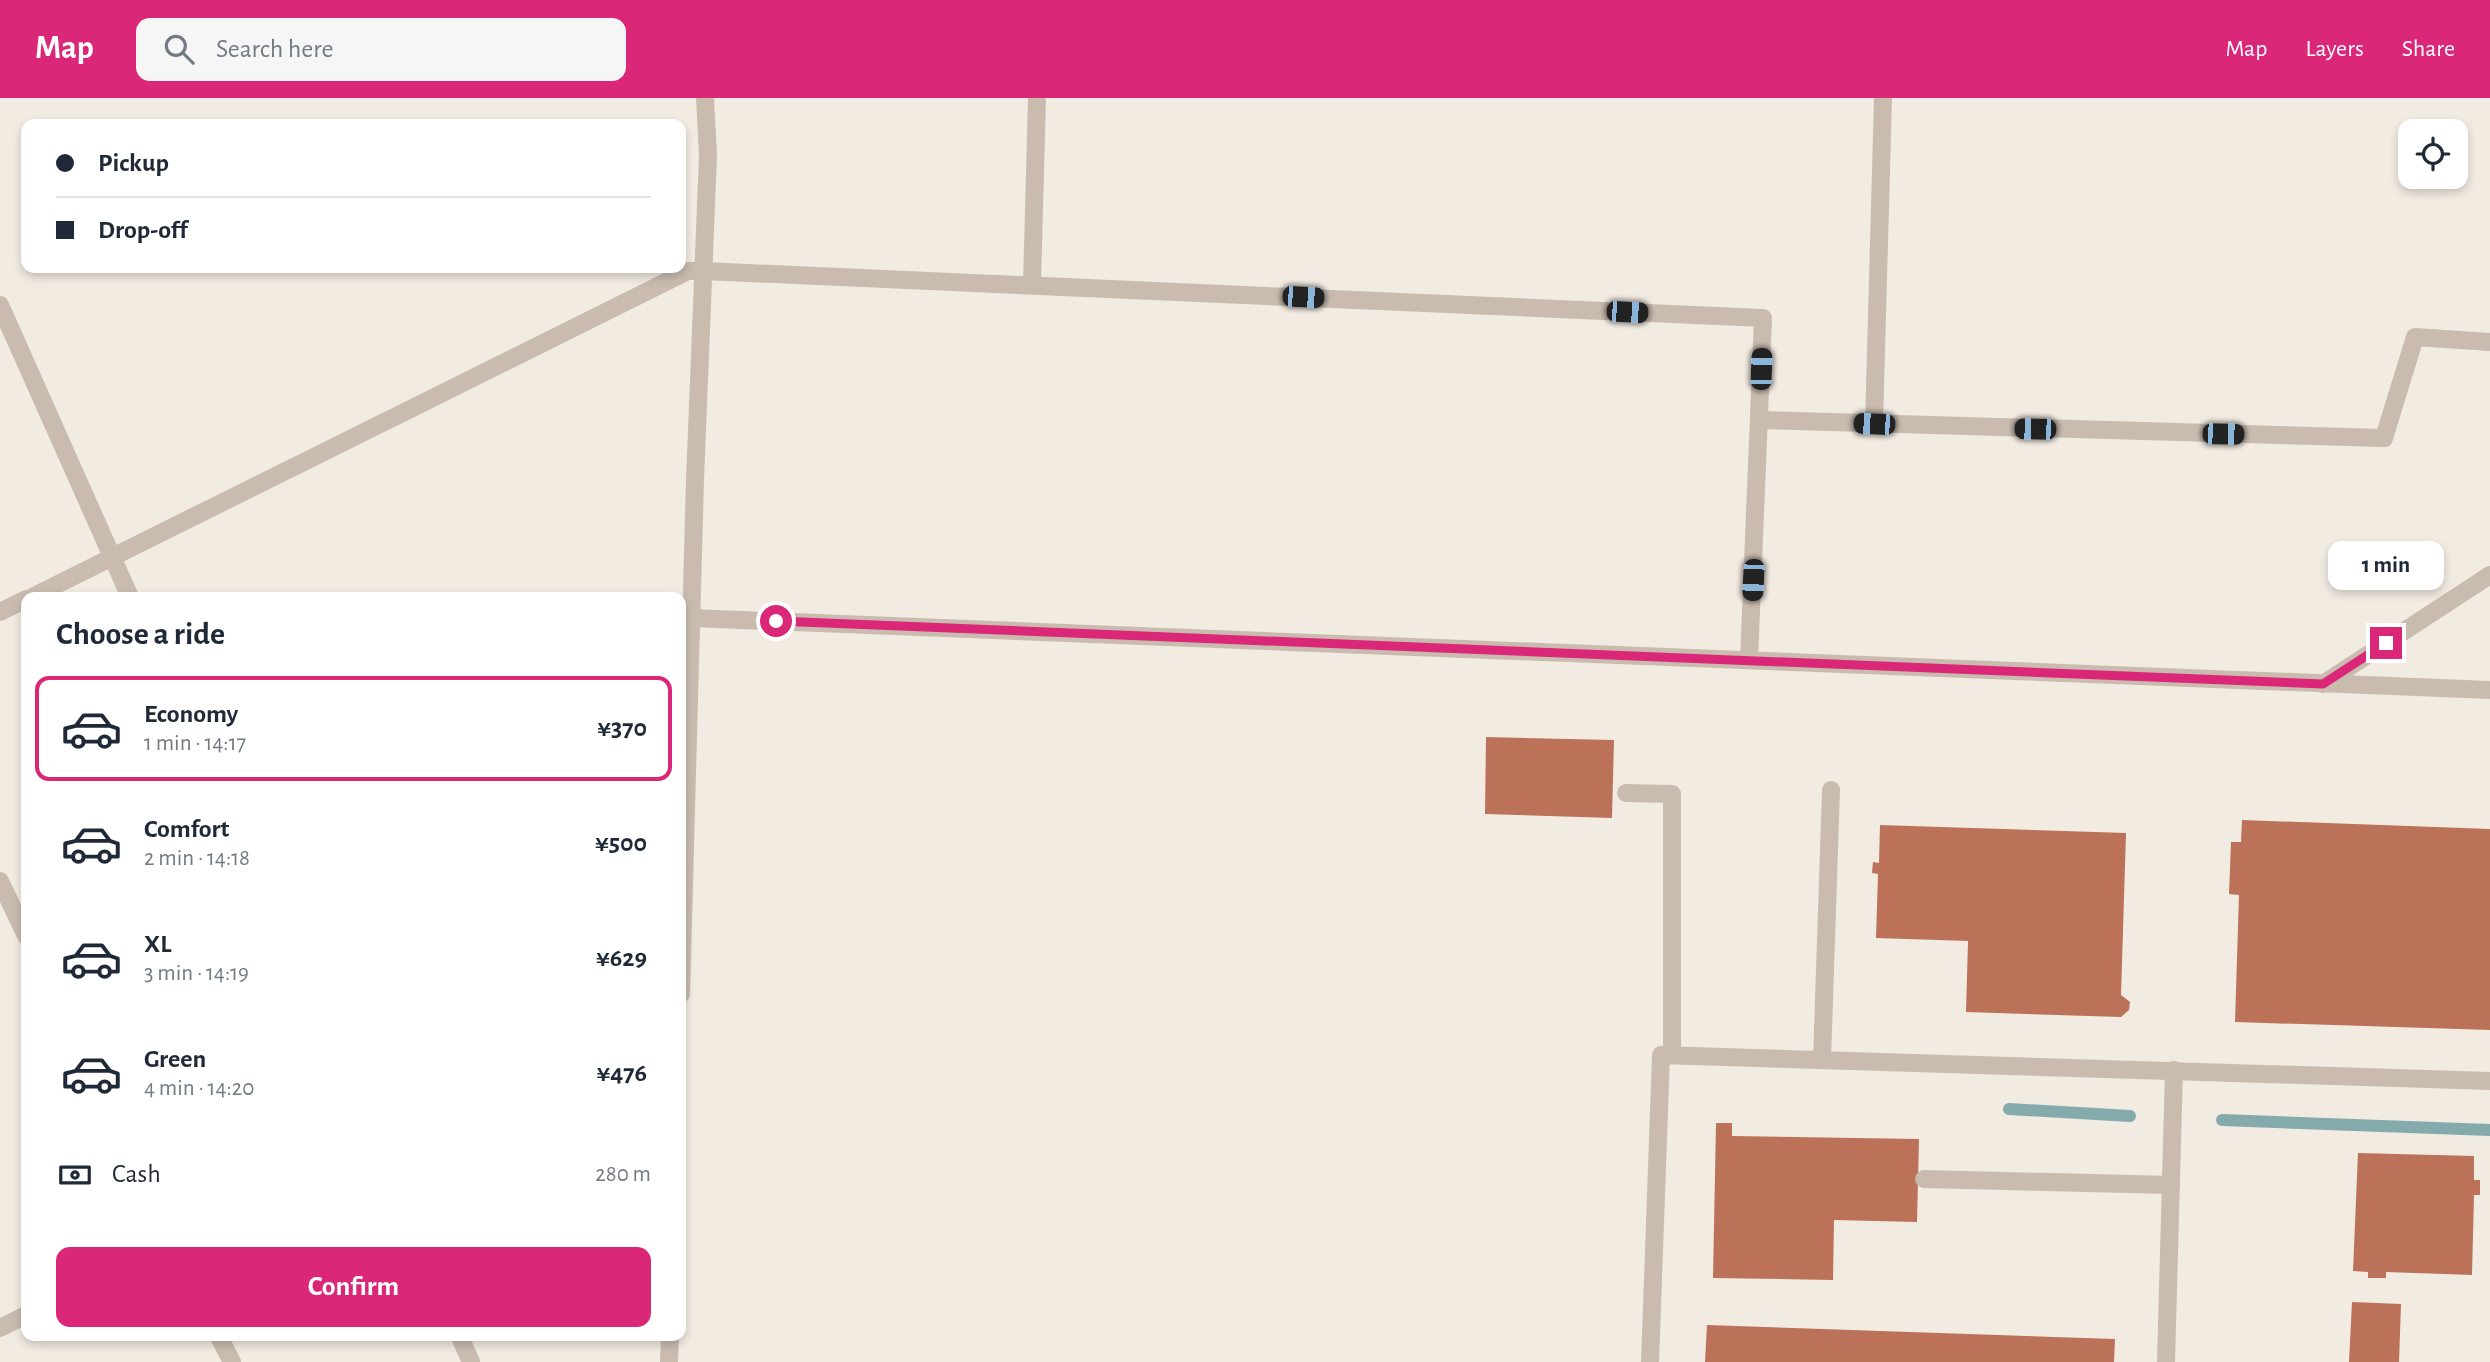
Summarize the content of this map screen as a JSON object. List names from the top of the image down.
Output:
{
  "page": {
    "header": "Map",
    "search": "Search here",
    "nav": ["Map", "Layers", "Share"],
    "banner": ["Pickup", "Drop-off"],
    "bubble": "1 min",
    "heading": "Choose a ride",
    "list": [
      {
        "name": "Economy",
        "note": "1 min · 14:17",
        "value": "¥370"
      },
      {
        "name": "Comfort",
        "note": "2 min · 14:18",
        "value": "¥500"
      },
      {
        "name": "XL",
        "note": "3 min · 14:19",
        "value": "¥629"
      },
      {
        "name": "Green",
        "note": "4 min · 14:20",
        "value": "¥476"
      }
    ],
    "pay": ["Cash", "280 m"],
    "buttons": "Confirm"
  }
}
